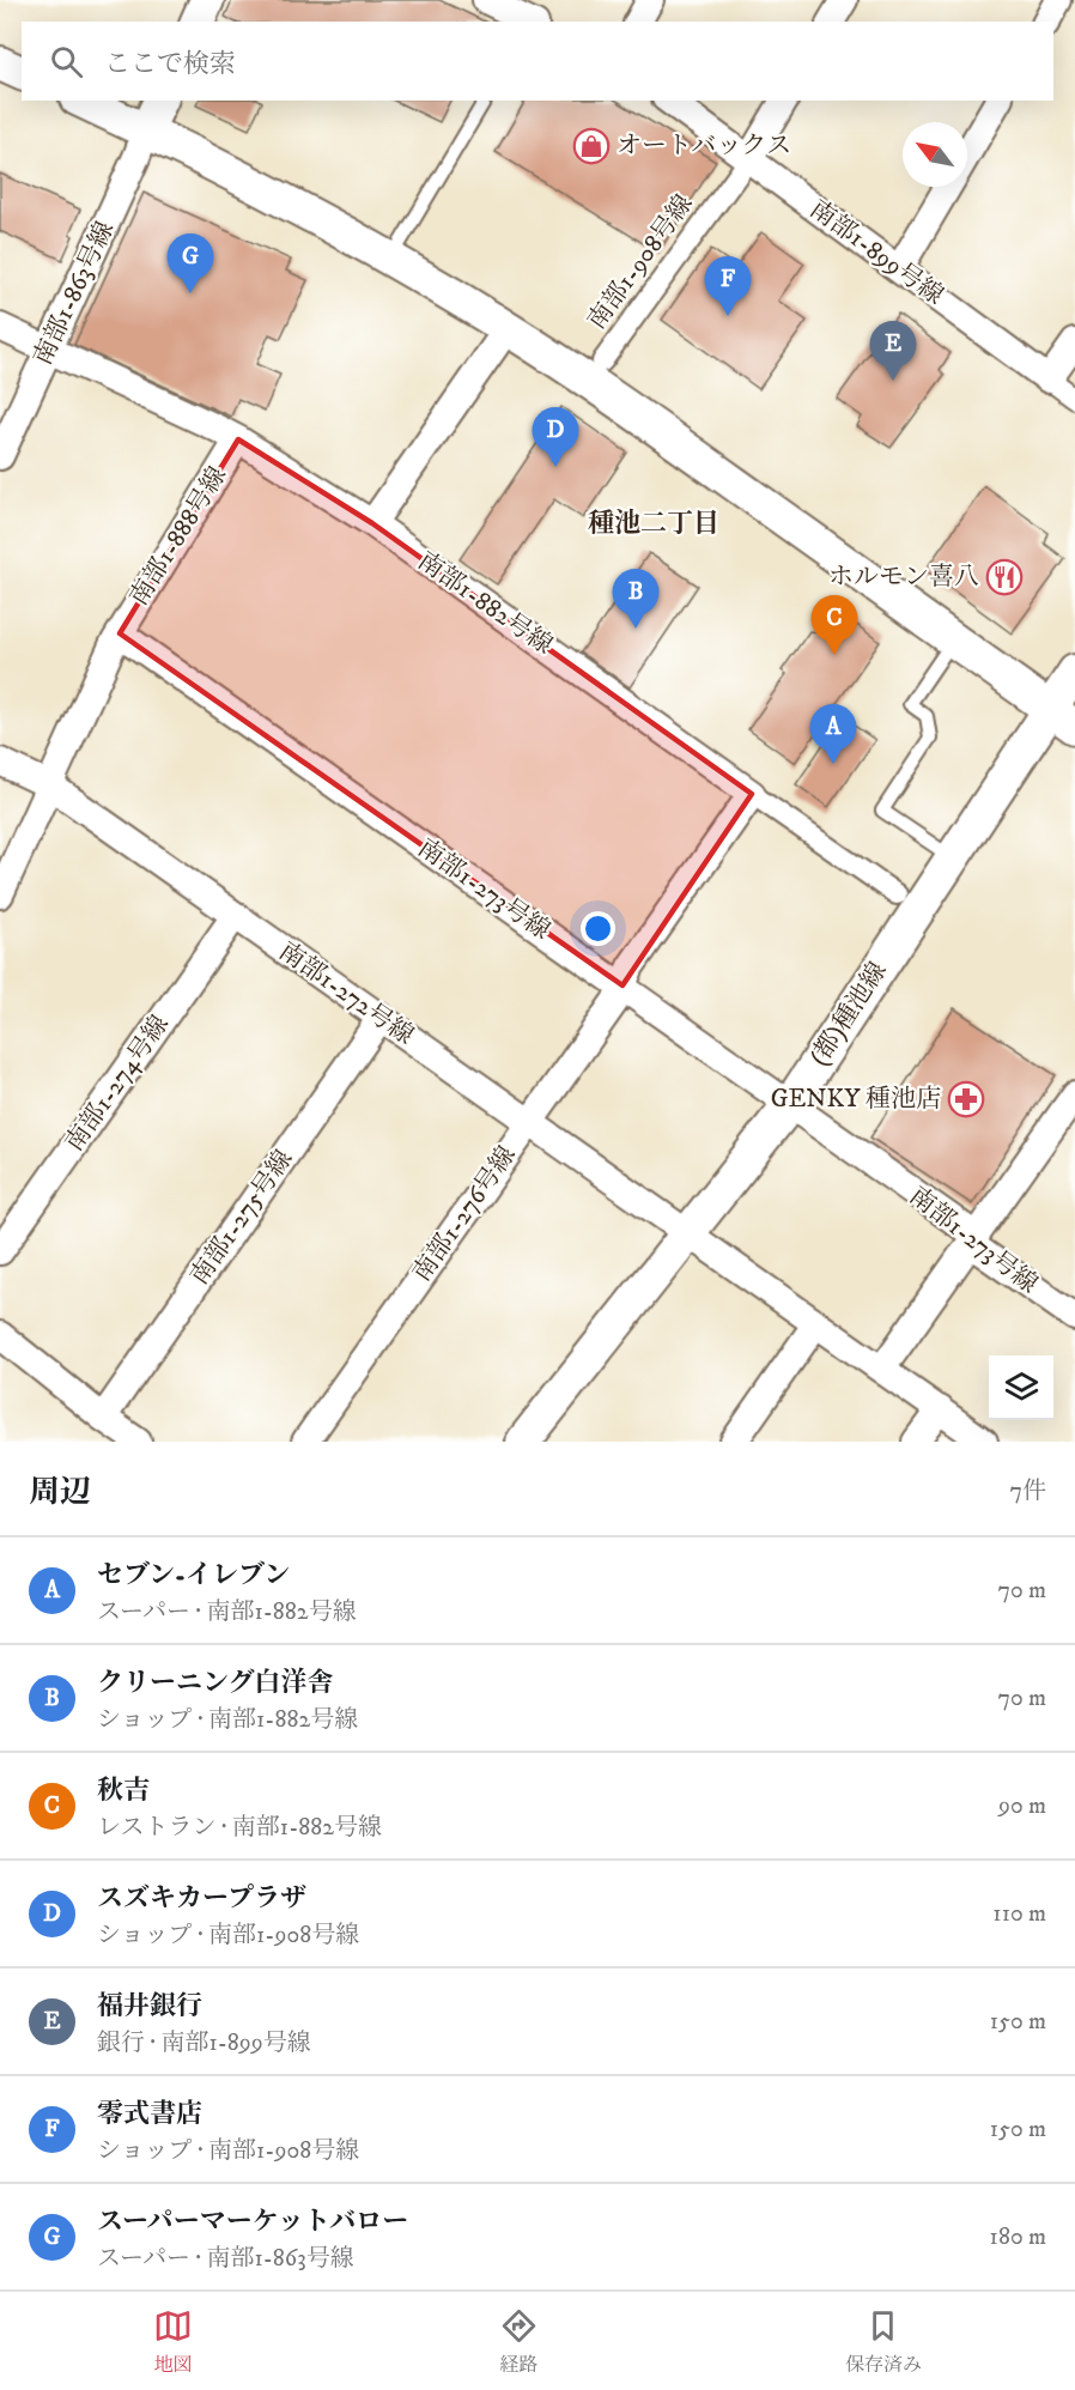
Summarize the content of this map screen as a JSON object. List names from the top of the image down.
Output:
{
  "streets": {
    "street": [
      "南部1-899号線",
      "南部1-908号線",
      "南部1-863号線",
      "南部1-888号線",
      "南部1-882号線",
      "南部1-273号線",
      "南部1-272号線",
      "(都)種池線",
      "南部1-274号線",
      "南部1-276号線",
      "南部1-275号線"
    ]
  },
  "crossings": [
    ["南部1-899号線", "南部1-908号線"],
    ["南部1-863号線", "南部1-882号線"],
    ["南部1-888号線", "南部1-882号線"],
    ["南部1-888号線", "南部1-273号線"],
    ["南部1-273号線", "(都)種池線"],
    ["南部1-273号線", "南部1-276号線"],
    ["南部1-272号線", "(都)種池線"],
    ["南部1-272号線", "南部1-274号線"],
    ["南部1-272号線", "南部1-276号線"],
    ["南部1-272号線", "南部1-275号線"]
  ],
  "districts": ["種池二丁目"],
  "places": {
    "shop": ["オートバックス"],
    "restaurant": ["ホルモン喜八"],
    "pharmacy": ["GENKY 種池店"]
  },
  "north": "top left",
  "page": {
    "search": "ここで検索",
    "pins": [
      "G",
      "F",
      "E",
      "D",
      "B",
      "C",
      "A"
    ],
    "heading": ["周辺", "7件"],
    "list": [
      {
        "mark": "A",
        "name": "セブン-イレブン",
        "note": "スーパー · 南部1-882号線",
        "value": "70 m"
      },
      {
        "mark": "B",
        "name": "クリーニング白洋舎",
        "note": "ショップ · 南部1-882号線",
        "value": "70 m"
      },
      {
        "mark": "C",
        "name": "秋吉",
        "note": "レストラン · 南部1-882号線",
        "value": "90 m"
      },
      {
        "mark": "D",
        "name": "スズキカープラザ",
        "note": "ショップ · 南部1-908号線",
        "value": "110 m"
      },
      {
        "mark": "E",
        "name": "福井銀行",
        "note": "銀行 · 南部1-899号線",
        "value": "150 m"
      },
      {
        "mark": "F",
        "name": "零式書店",
        "note": "ショップ · 南部1-908号線",
        "value": "150 m"
      },
      {
        "mark": "G",
        "name": "スーパーマーケットバロー",
        "note": "スーパー · 南部1-863号線",
        "value": "180 m"
      }
    ],
    "nav": ["地図", "経路", "保存済み"]
  }
}
